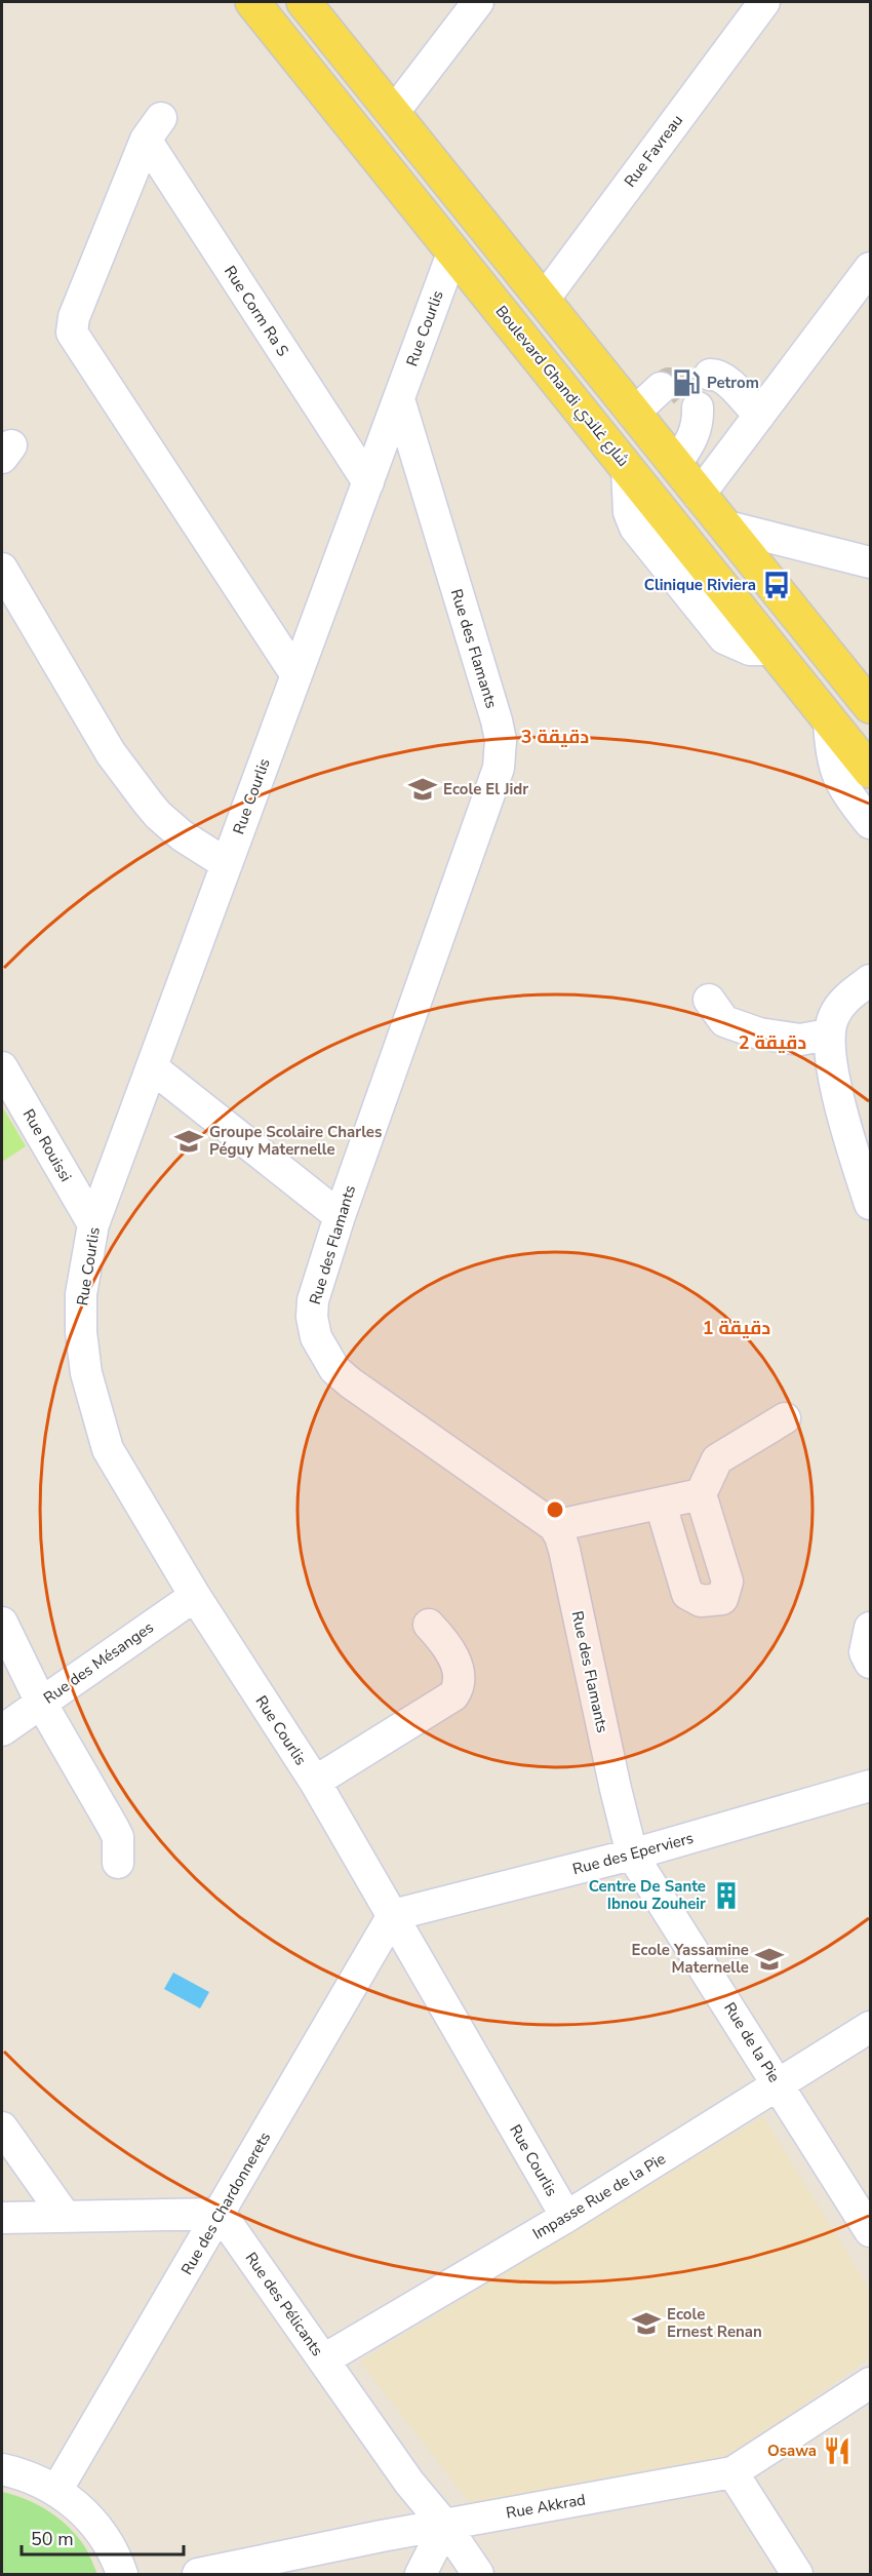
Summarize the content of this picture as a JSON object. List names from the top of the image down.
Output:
{
  "streets": {
    "main road": ["Boulevard Ghandi شارع غاندي"],
    "street": [
      "Rue Favreau",
      "Rue Corm Ra S",
      "Rue Courlis",
      "Rue des Flamants",
      "Rue Rouissi",
      "Rue des Mésanges",
      "Rue des Eperviers",
      "Rue de la Pie",
      "Impasse Rue de la Pie",
      "Rue des Chardonnerets",
      "Rue des Pélicants",
      "Rue Akkrad"
    ]
  },
  "crossings": [
    ["Rue Corm Ra S", "Rue Courlis"],
    ["Rue Courlis", "Boulevard Ghandi شارع غاندي"],
    ["Rue Courlis", "Rue des Flamants"],
    ["Rue Courlis", "Rue Rouissi"],
    ["Rue Courlis", "Rue des Mésanges"],
    ["Rue Courlis", "Rue des Eperviers"],
    ["Rue Courlis", "Impasse Rue de la Pie"],
    ["Rue Courlis", "Rue des Chardonnerets"],
    ["Rue des Flamants", "Rue des Eperviers"],
    ["Rue des Flamants", "Rue de la Pie"],
    ["Rue des Eperviers", "Rue de la Pie"],
    ["Rue des Eperviers", "Rue des Chardonnerets"],
    ["Rue de la Pie", "Impasse Rue de la Pie"],
    ["Impasse Rue de la Pie", "Rue des Pélicants"],
    ["Rue des Chardonnerets", "Rue des Pélicants"],
    ["Rue des Pélicants", "Rue Akkrad"]
  ],
  "places": {
    "fuel station": ["Petrom"],
    "bus stop": ["Clinique Riviera"],
    "school or university": [
      "Ecole El Jidr",
      "Groupe Scolaire Charles Péguy Maternelle",
      "Ecole Yassamine Maternelle",
      "Ecole Ernest Renan"
    ],
    "building": ["Centre De Sante Ibnou Zouheir"],
    "restaurant": ["Osawa"]
  },
  "scale_bar": "50 m",
  "rings": ["3 دقيقة", "2 دقيقة", "1 دقيقة"]
}
